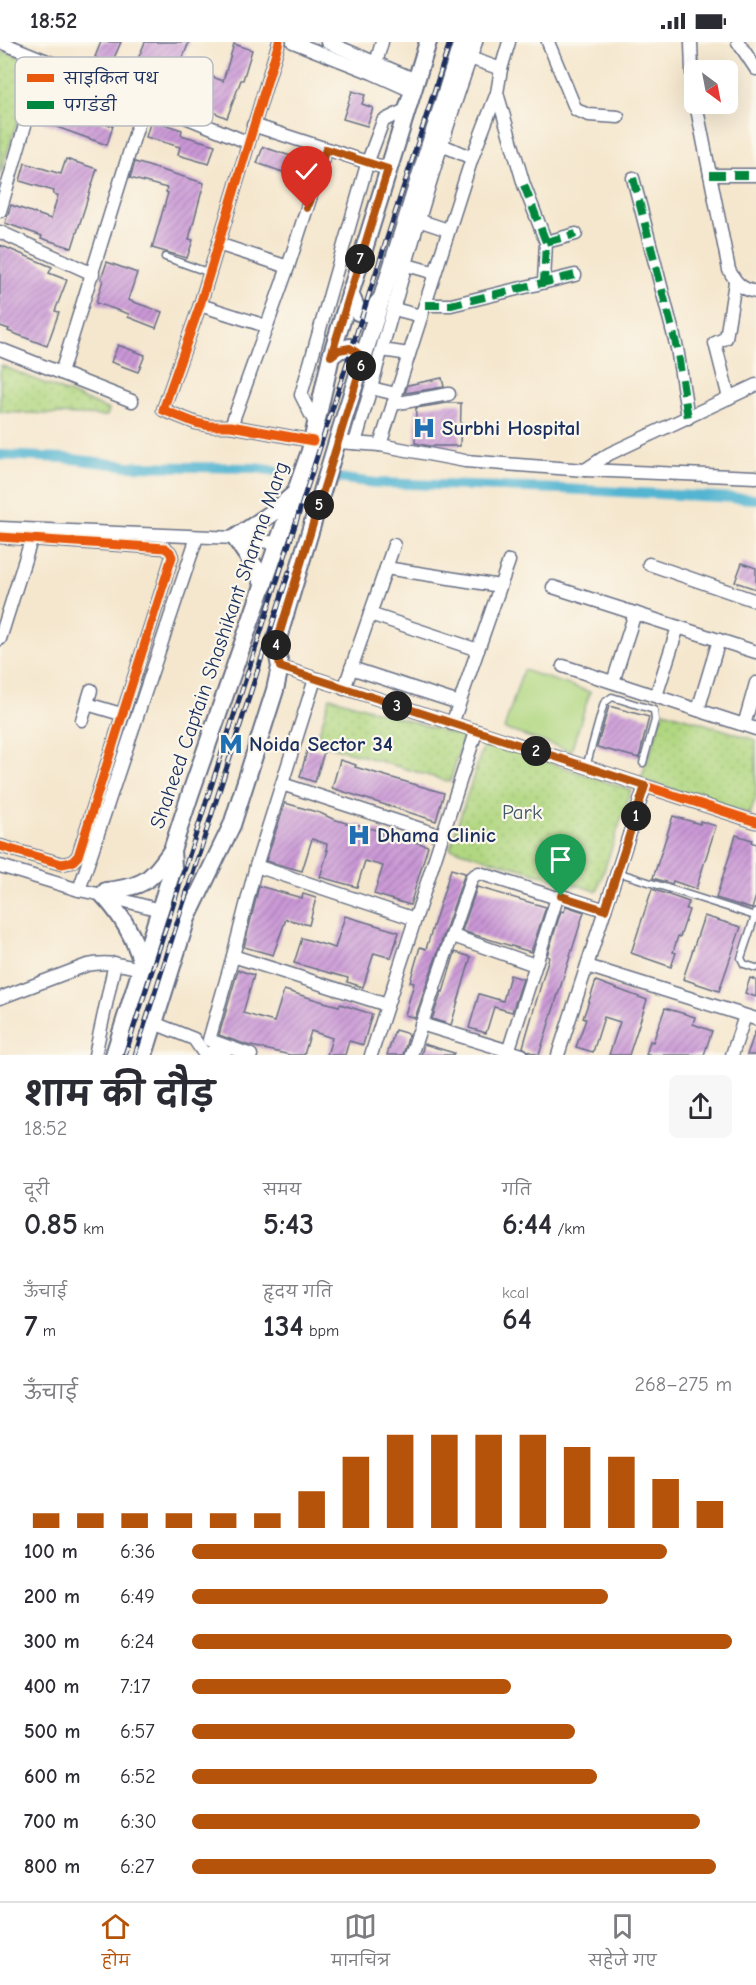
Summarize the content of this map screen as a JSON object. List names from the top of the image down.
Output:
{
  "streets": {
    "main road": ["Shaheed Captain Shashikant Sharma Marg"]
  },
  "parks": ["Park"],
  "places": {
    "hospital": ["Surbhi Hospital", "Dhama Clinic"],
    "metro station": ["Noida Sector 34"]
  },
  "legend": ["साइकिल पथ", "पगडंडी"],
  "north": "bottom right",
  "page": {
    "status": "18:52",
    "pins": [
      "7",
      "6",
      "5",
      "4",
      "3",
      "2",
      "1"
    ],
    "heading": ["शाम की दौड़", "18:52"],
    "stats": [
      ["दूरी", "0.85 km"],
      ["समय", "5:43"],
      ["गति", "6:44 /km"],
      ["ऊँचाई", "7 m"],
      ["हृदय गति", "134 bpm"],
      ["kcal", "64"]
    ],
    "chart": ["ऊँचाई", "268–275 m"],
    "list": [
      {
        "name": "100 m",
        "note": "6:36"
      },
      {
        "name": "200 m",
        "note": "6:49"
      },
      {
        "name": "300 m",
        "note": "6:24"
      },
      {
        "name": "400 m",
        "note": "7:17"
      },
      {
        "name": "500 m",
        "note": "6:57"
      },
      {
        "name": "600 m",
        "note": "6:52"
      },
      {
        "name": "700 m",
        "note": "6:30"
      },
      {
        "name": "800 m",
        "note": "6:27"
      }
    ],
    "tabs": ["होम", "मानचित्र", "सहेजे गए"]
  }
}
